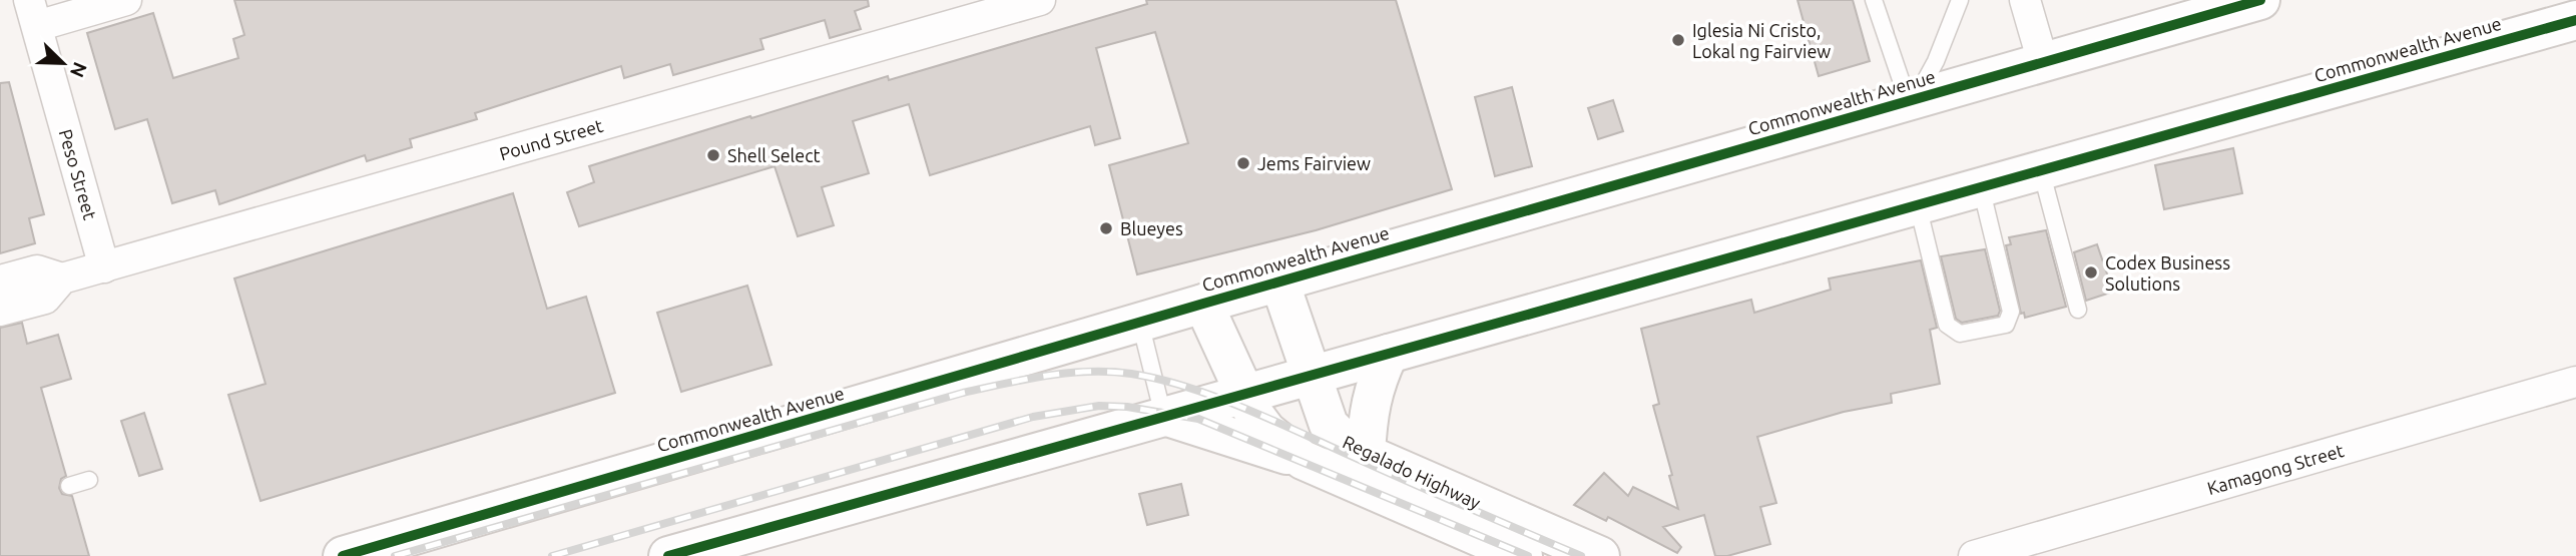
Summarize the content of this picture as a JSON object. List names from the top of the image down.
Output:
{
  "streets": {
    "main road": ["Commonwealth Avenue", "Regalado Highway"],
    "street": ["Pound Street", "Peso Street", "Kamagong Street"]
  },
  "crossings": [
    ["Commonwealth Avenue", "Regalado Highway"],
    ["Pound Street", "Peso Street"]
  ],
  "places": [
    "Iglesia Ni Cristo, Lokal ng Fairview",
    "Shell Select",
    "Jems Fairview",
    "Blueyes",
    "Codex Business Solutions"
  ],
  "north": "bottom right"
}
